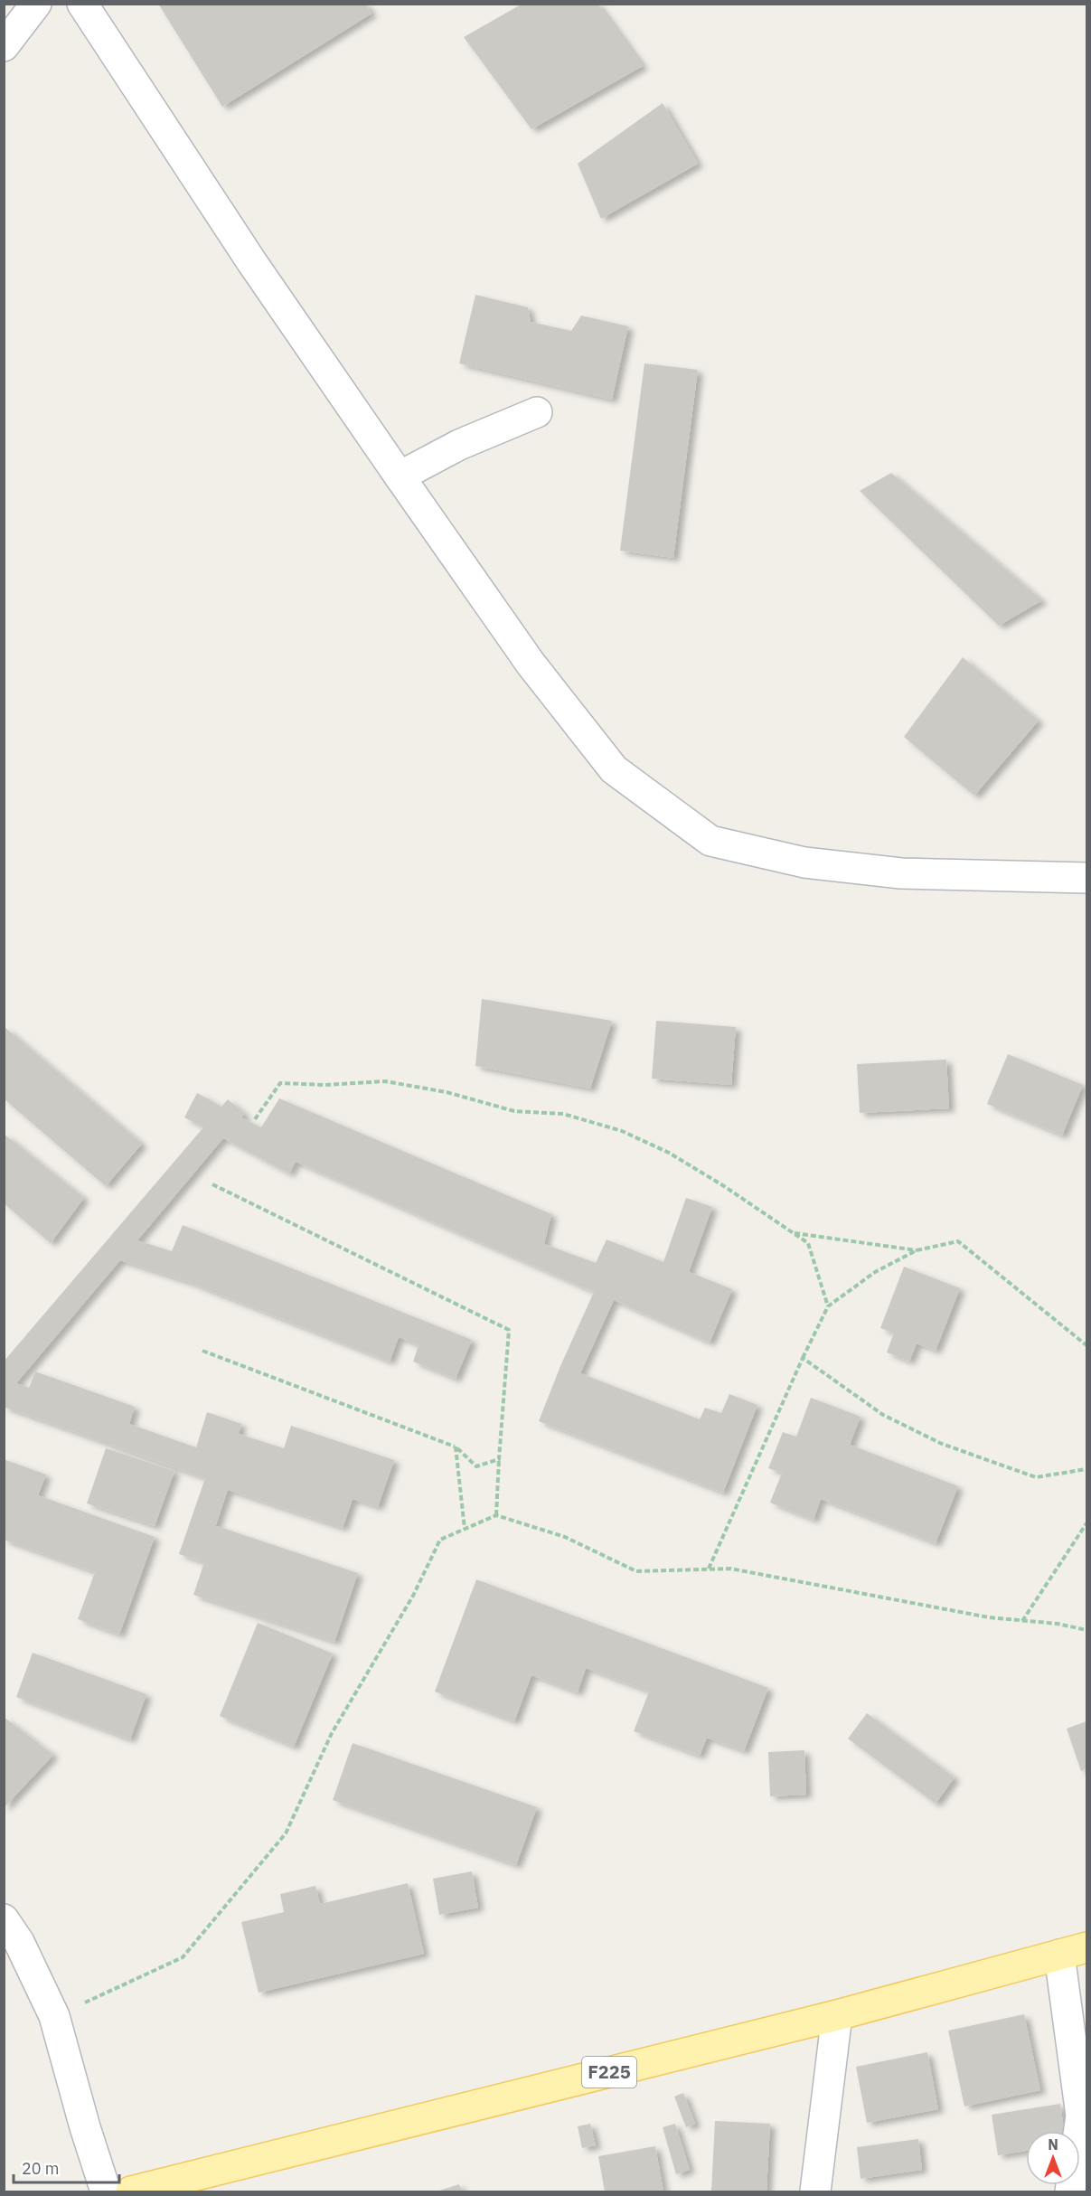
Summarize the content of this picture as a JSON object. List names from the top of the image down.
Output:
{
  "streets": {
    "main road": ["F225"]
  },
  "scale_bar": "20 m",
  "north": "top"
}
